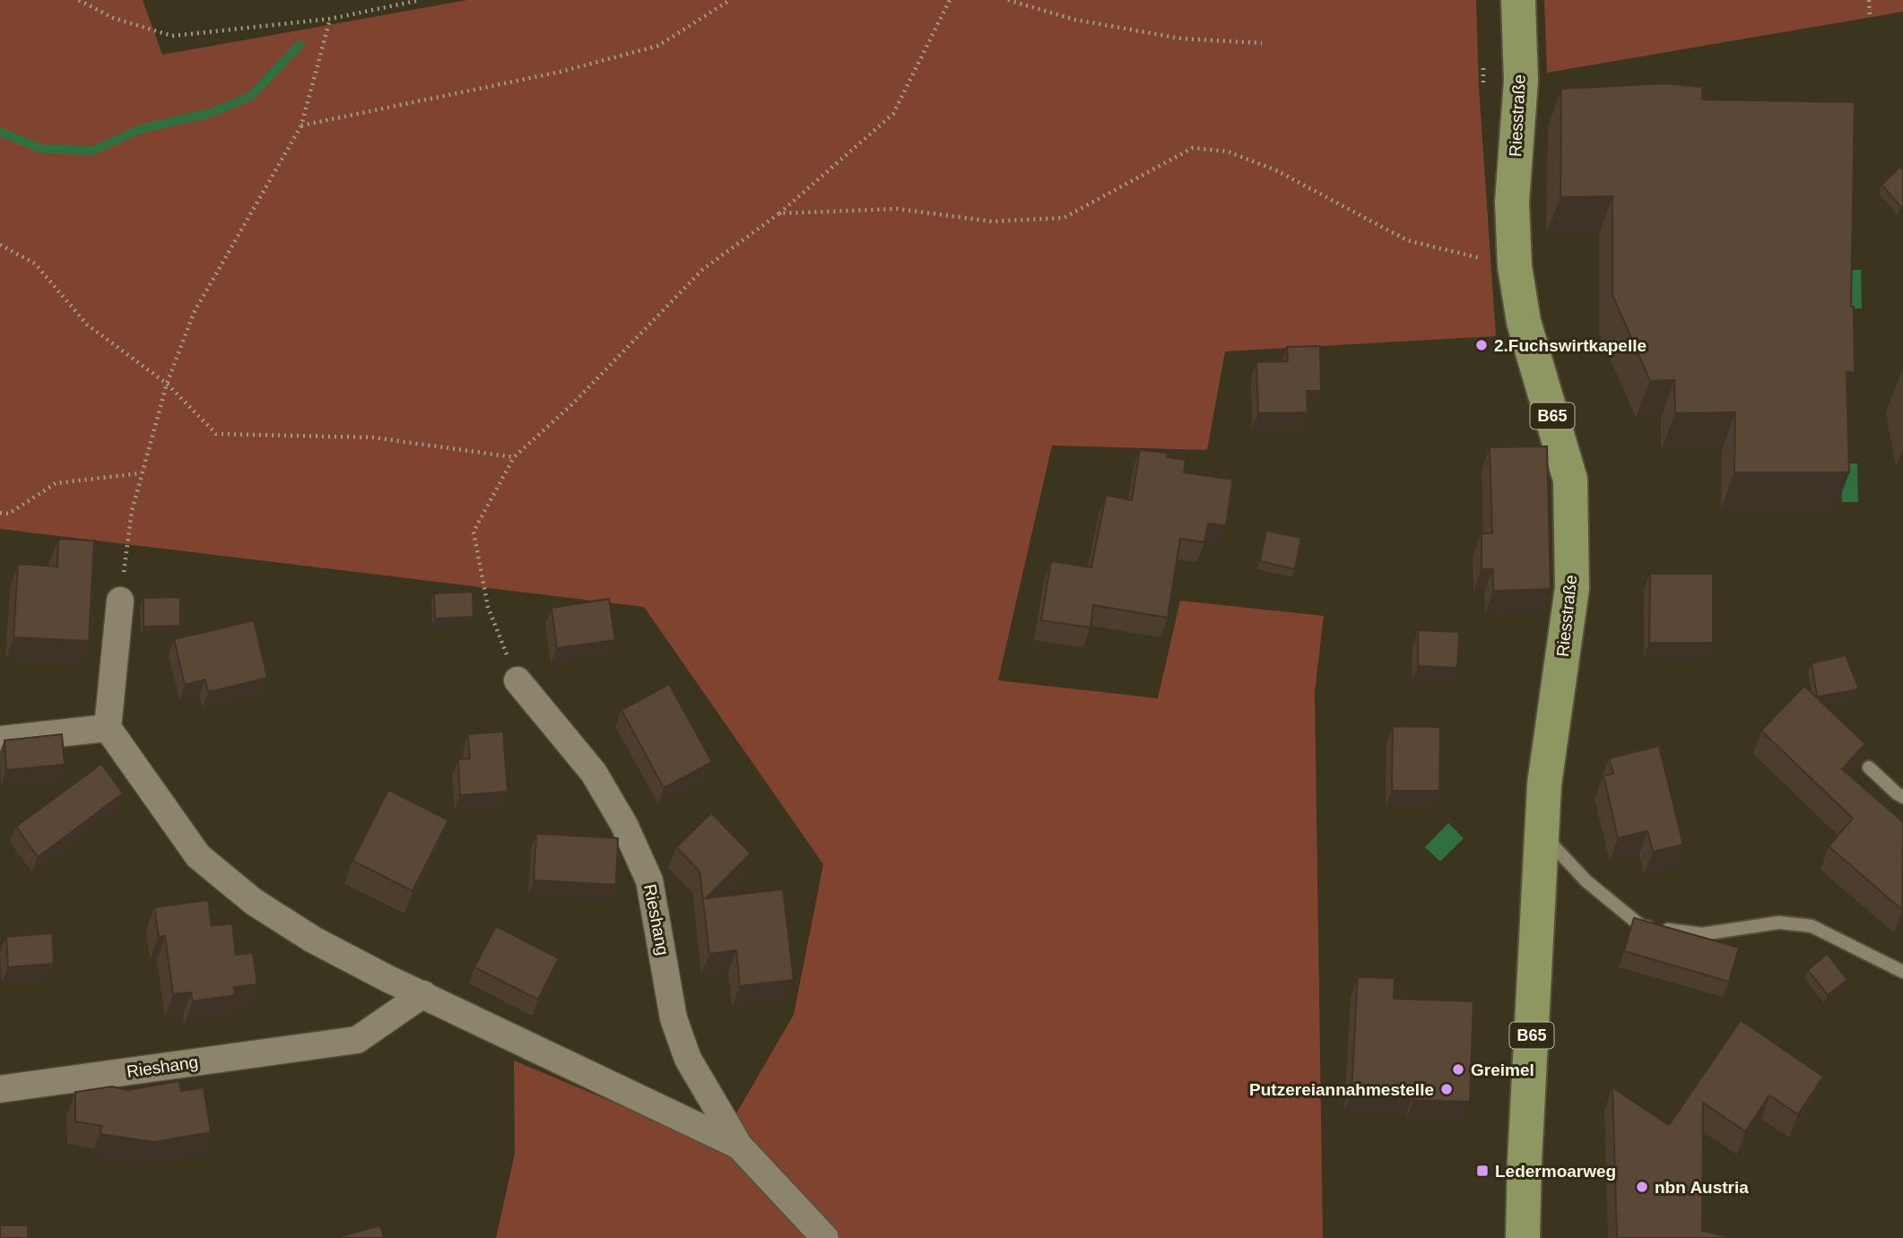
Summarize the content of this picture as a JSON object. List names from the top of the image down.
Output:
{
  "streets": {
    "main road": ["Riesstraße", "B65"],
    "street": ["Rieshang"]
  },
  "places": {
    "other": [
      "2.Fuchswirtkapelle",
      "Greimel",
      "Putzereiannahmestelle",
      "nbn Austria"
    ],
    "transit": ["Ledermoarweg"]
  }
}
